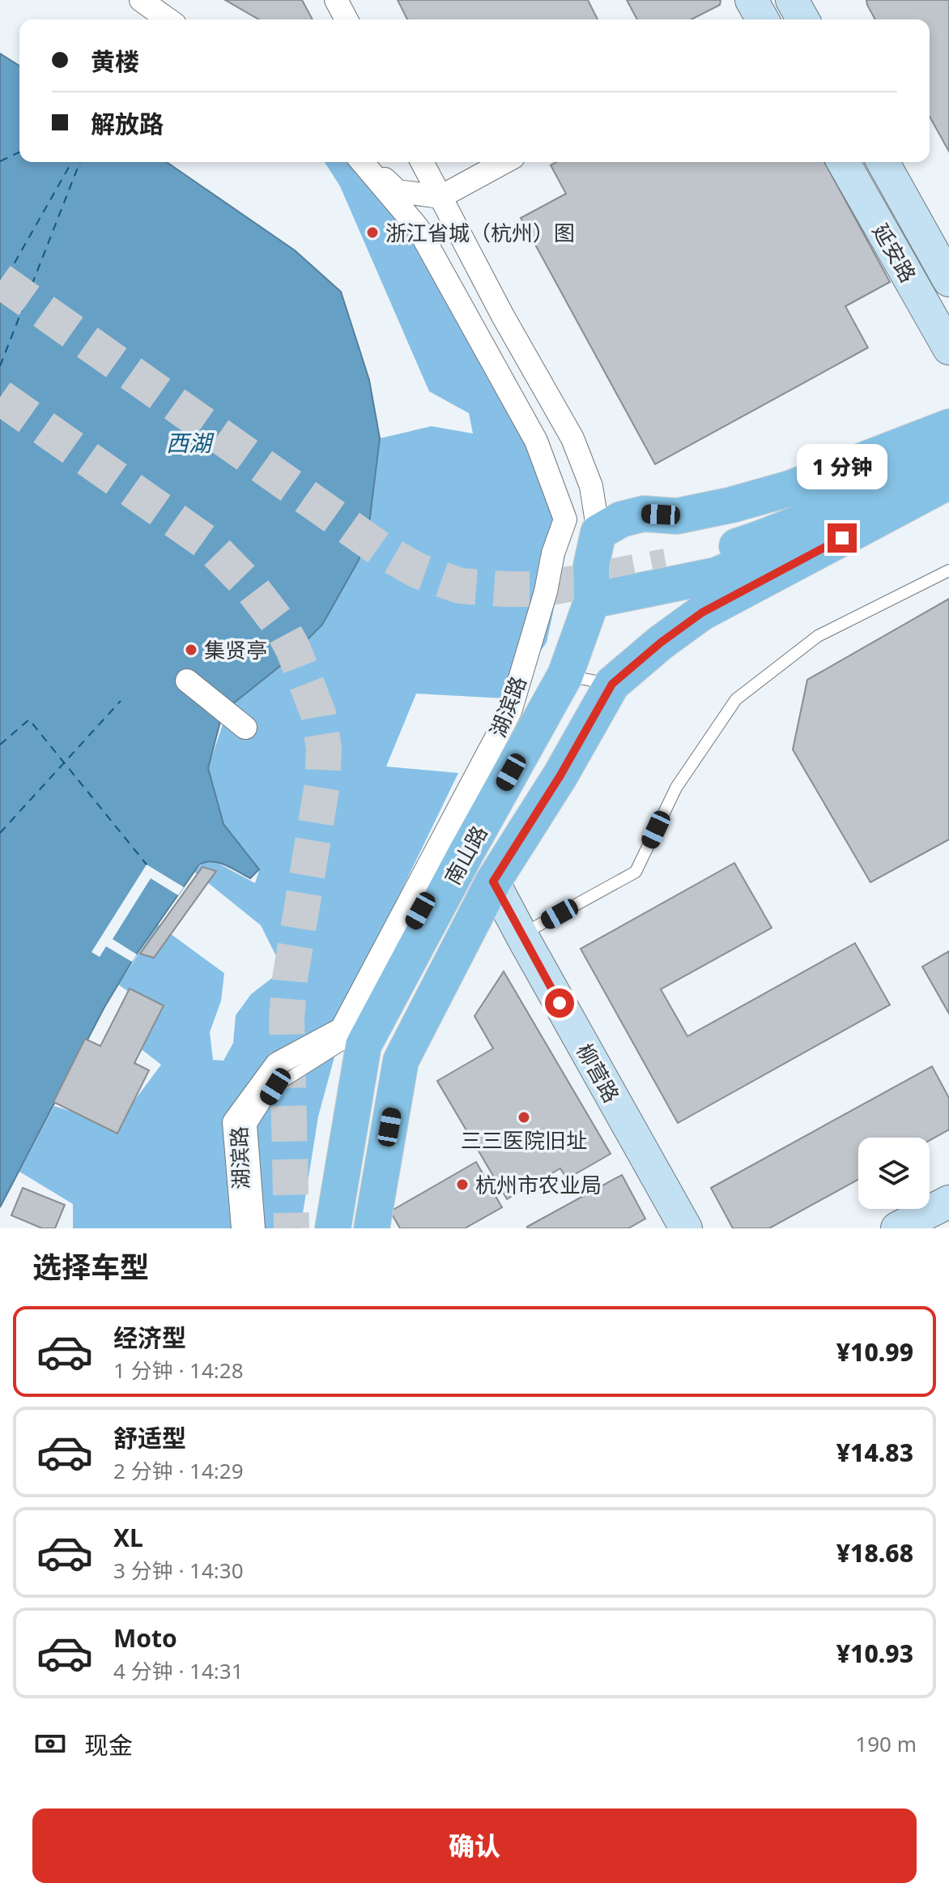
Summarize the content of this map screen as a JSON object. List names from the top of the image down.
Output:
{
  "streets": {
    "main road": ["南山路"],
    "street": ["延安路", "湖滨路", "柳营路"]
  },
  "crossings": [
    ["南山路", "柳营路"]
  ],
  "water": ["西湖"],
  "places": [
    "浙江省城（杭州）图",
    "集贤亭",
    "三三医院旧址",
    "杭州市农业局"
  ],
  "page": {
    "banner": ["黄楼", "解放路"],
    "bubble": "1 分钟",
    "heading": "选择车型",
    "list": [
      {
        "name": "经济型",
        "note": "1 分钟 · 14:28",
        "value": "¥10.99"
      },
      {
        "name": "舒适型",
        "note": "2 分钟 · 14:29",
        "value": "¥14.83"
      },
      {
        "name": "XL",
        "note": "3 分钟 · 14:30",
        "value": "¥18.68"
      },
      {
        "name": "Moto",
        "note": "4 分钟 · 14:31",
        "value": "¥10.93"
      }
    ],
    "pay": ["现金", "190 m"],
    "buttons": "确认"
  }
}
